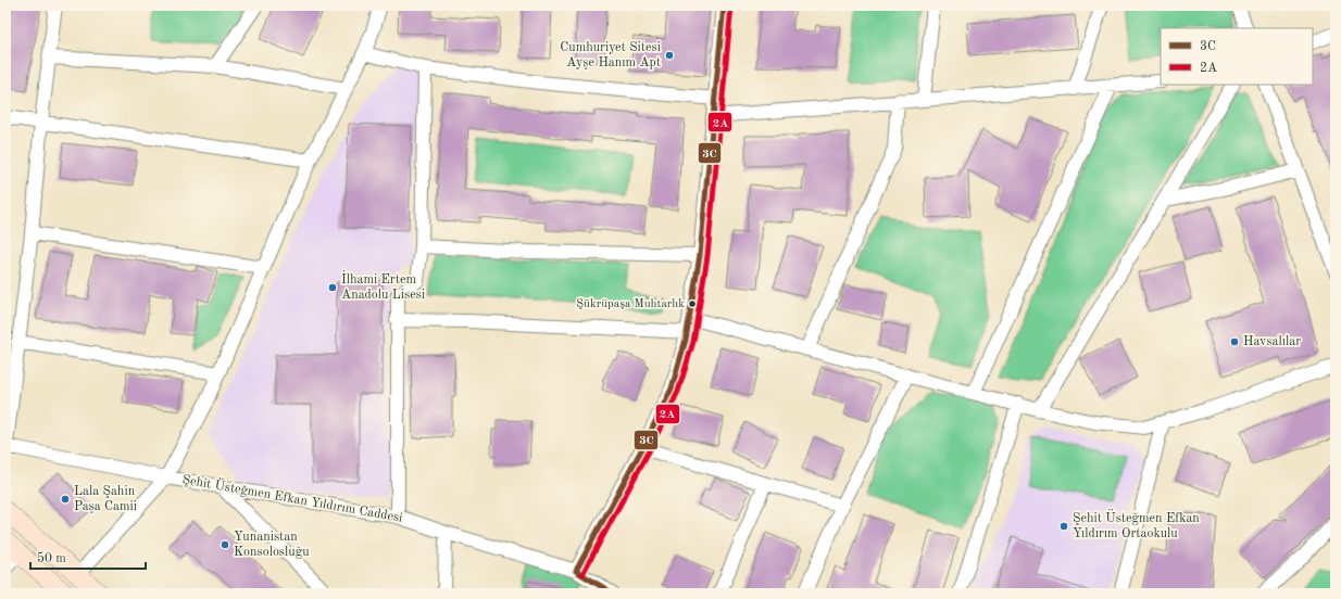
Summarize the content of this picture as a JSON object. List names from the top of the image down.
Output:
{
  "streets": {
    "street": ["Şehit Üsteğmen Efkan Yıldırım Caddesi"]
  },
  "places": [
    "Cumhuriyet Sitesi Ayşe Hanım Apt",
    "İlhami Ertem Anadolu Lisesi",
    "Şükrüpaşa Muhtarlık",
    "Havsalılar",
    "Lala Şahin Paşa Camii",
    "Şehit Üsteğmen Efkan Yıldırım Ortaokulu",
    "Yunanistan Konsolosluğu"
  ],
  "lines": ["transit line 3C", "transit line 2A"],
  "legend": ["3C", "2A"],
  "scale_bar": "50 m"
}
